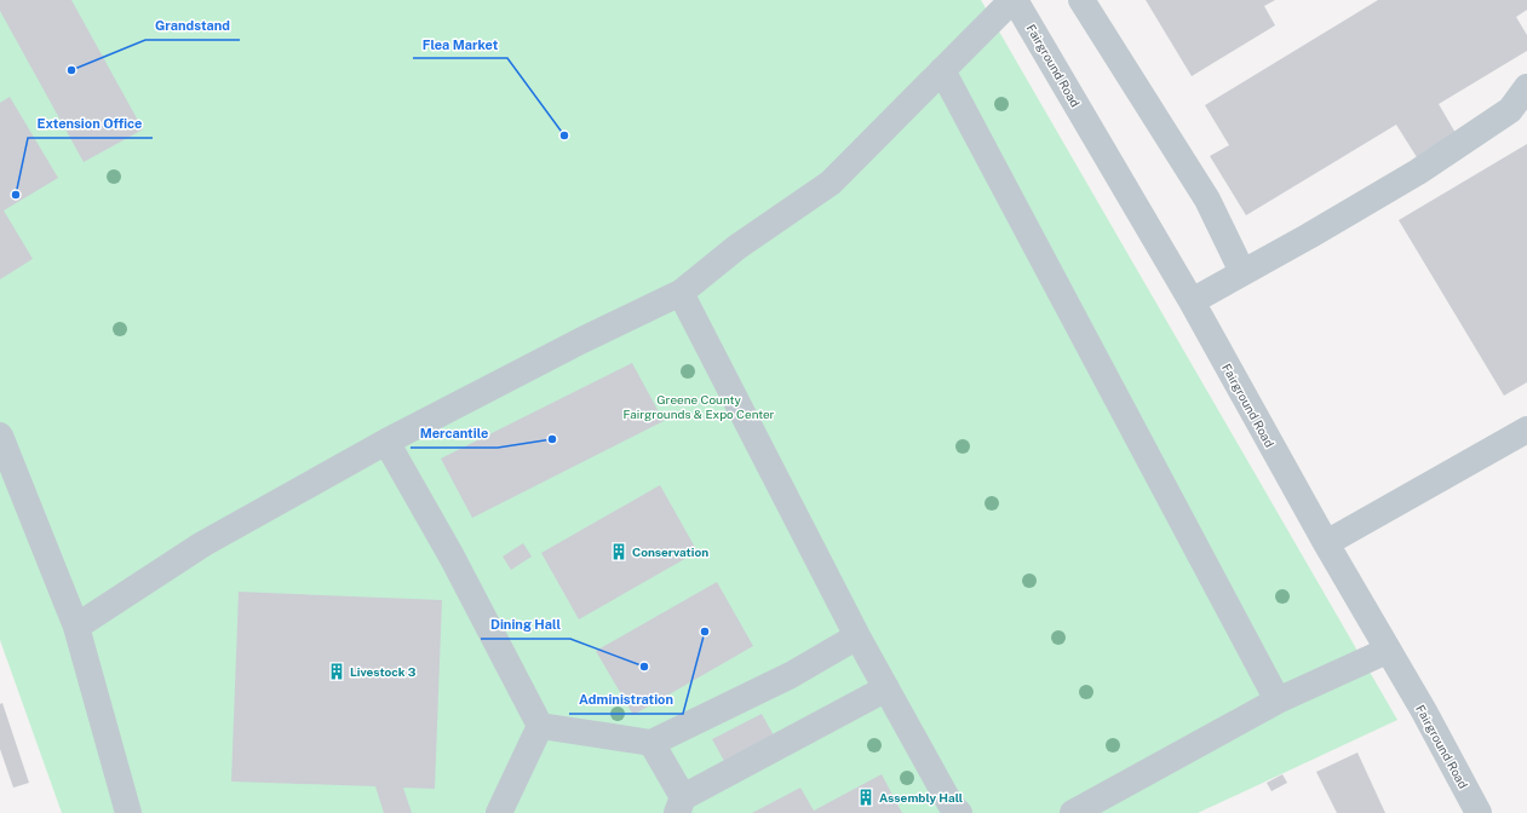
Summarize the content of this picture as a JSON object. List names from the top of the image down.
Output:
{
  "streets": {
    "street": ["Fairground Road"]
  },
  "parks": ["Greene County Fairgrounds & Expo Center"],
  "places": {
    "other": [
      "Grandstand",
      "Flea Market",
      "Extension Office",
      "Mercantile",
      "Administration",
      "Dining Hall"
    ],
    "building": ["Conservation", "Livestock 3", "Assembly Hall"]
  }
}
